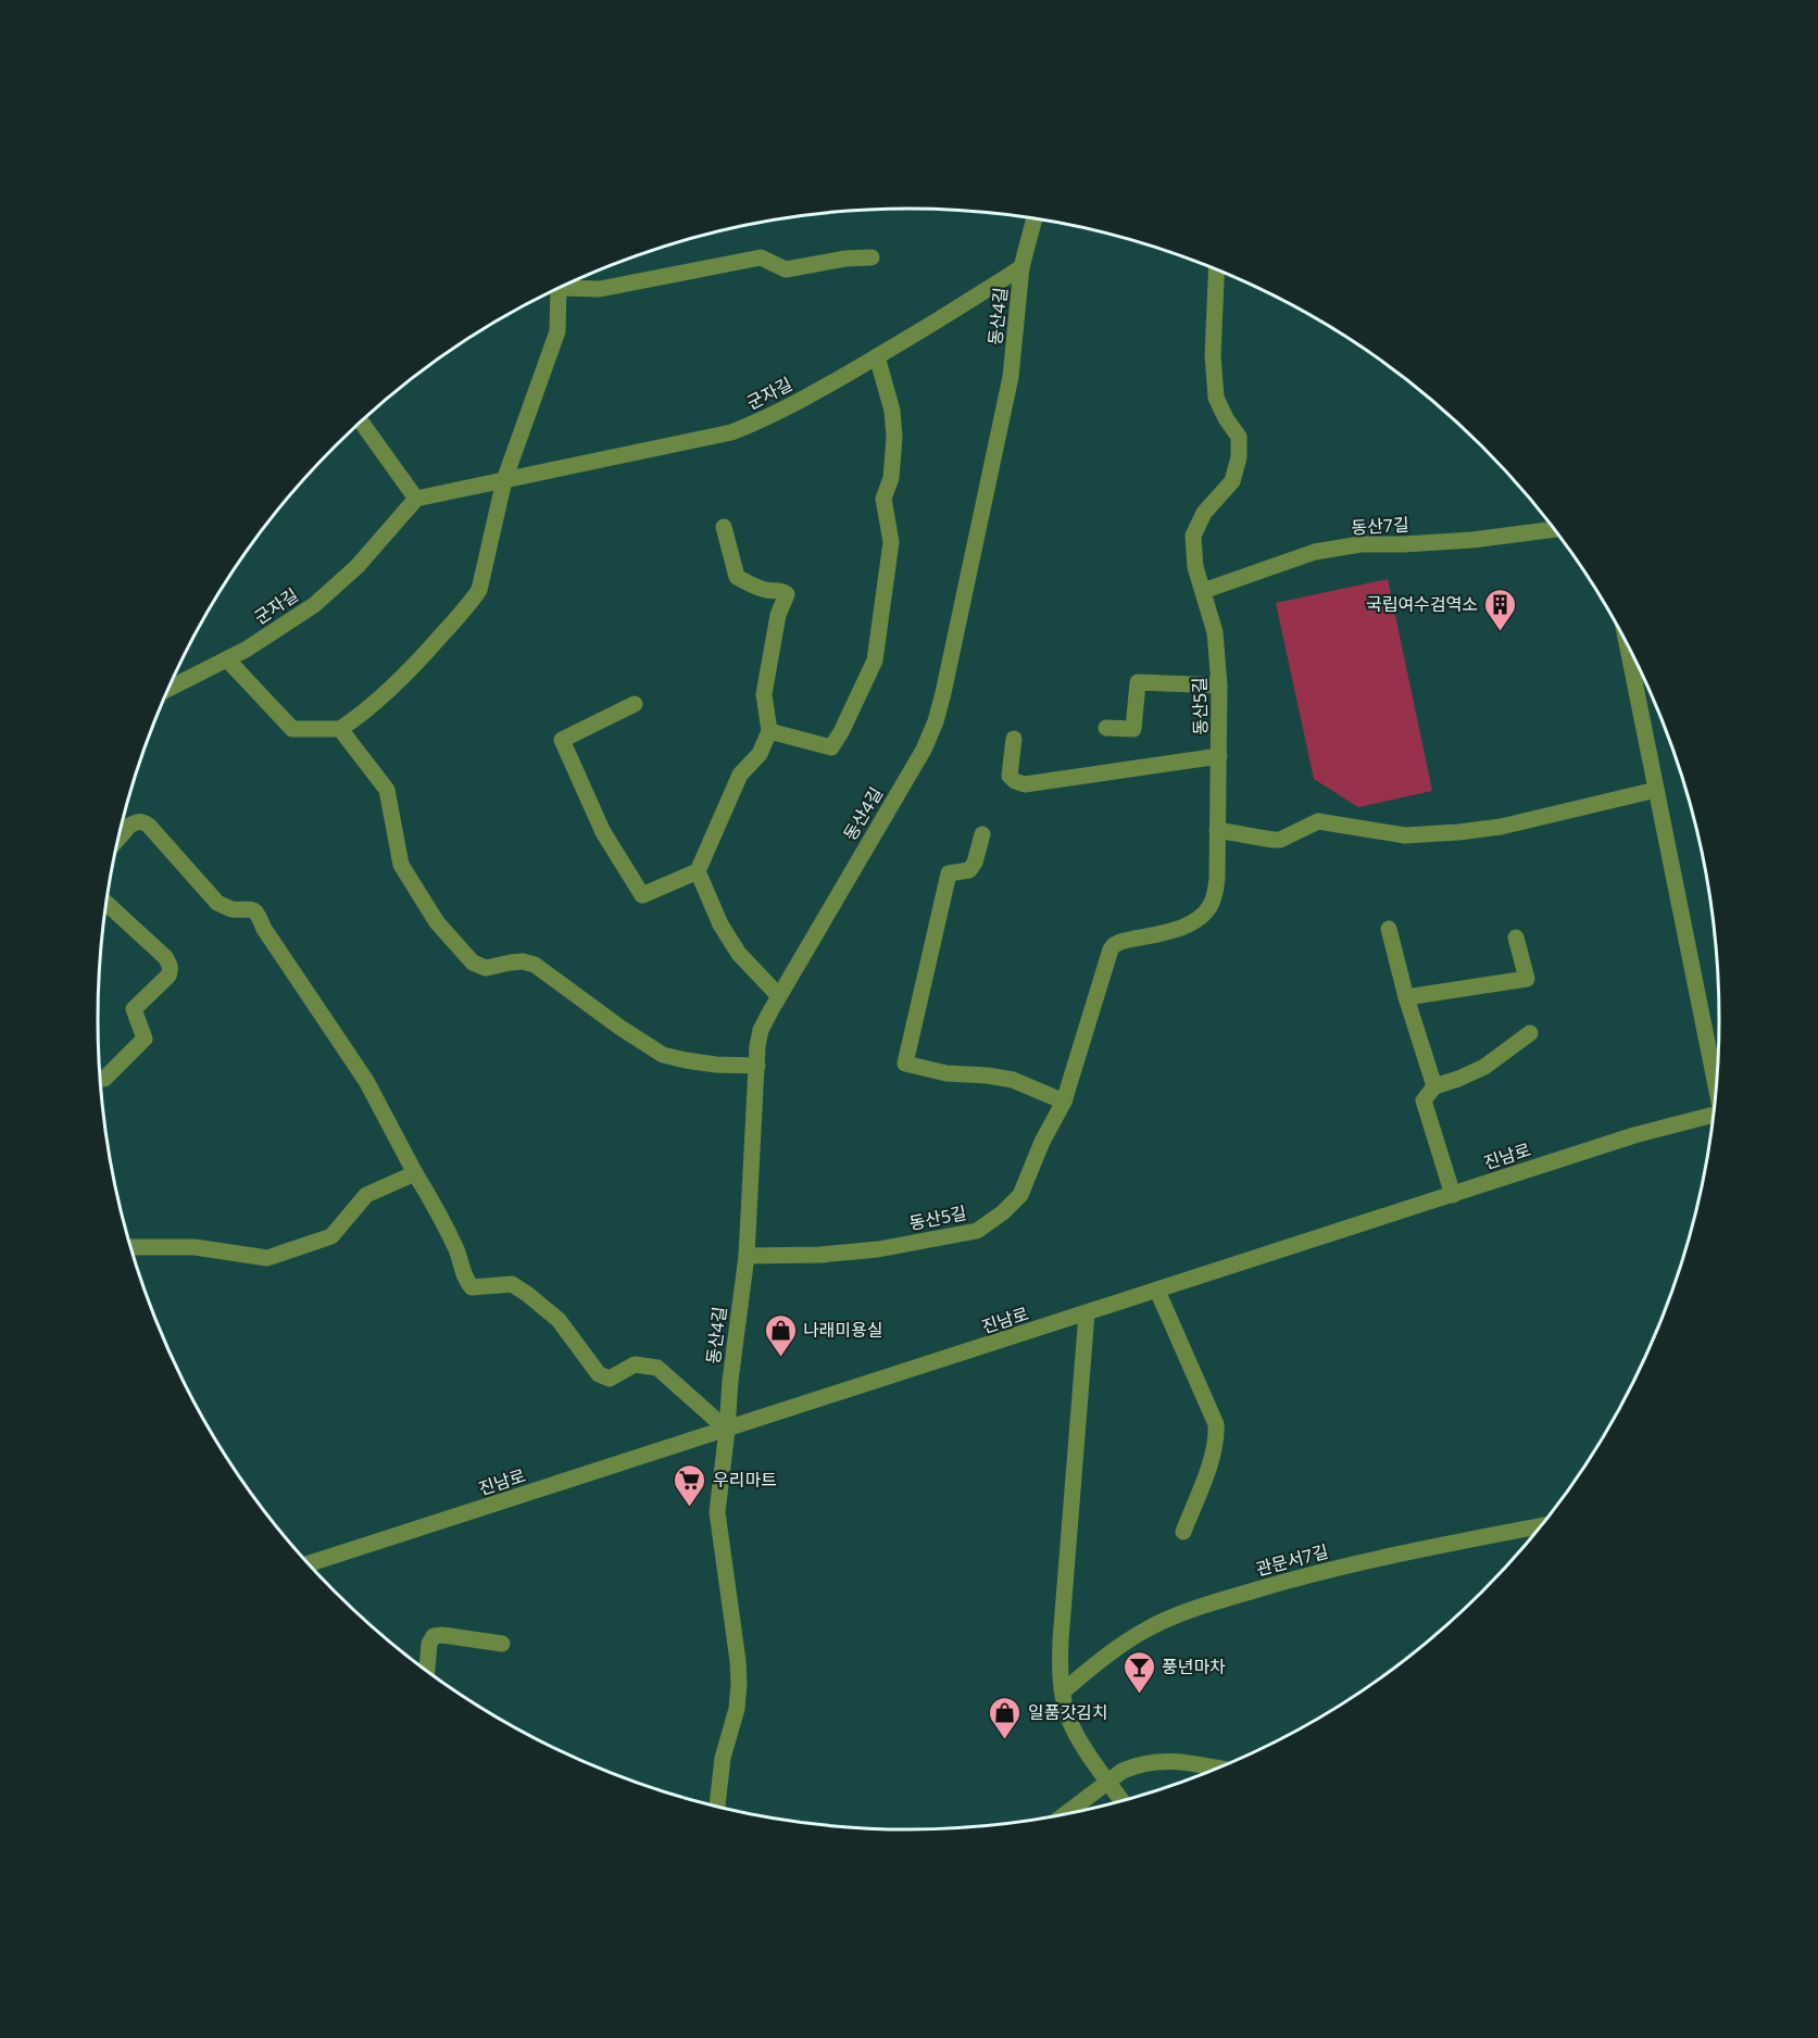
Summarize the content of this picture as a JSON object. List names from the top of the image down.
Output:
{
  "streets": {
    "street": [
      "동산4길",
      "군자길",
      "동산7길",
      "동산5길",
      "진남로",
      "관문서7길"
    ]
  },
  "crossings": [
    ["동산4길", "군자길"],
    ["동산4길", "동산5길"],
    ["동산4길", "진남로"],
    ["동산7길", "동산5길"]
  ],
  "places": {
    "building": ["국립여수검역소"],
    "shop": ["나래미용실", "일품갓김치"],
    "supermarket": ["우리마트"],
    "bar": ["풍년마차"]
  }
}
